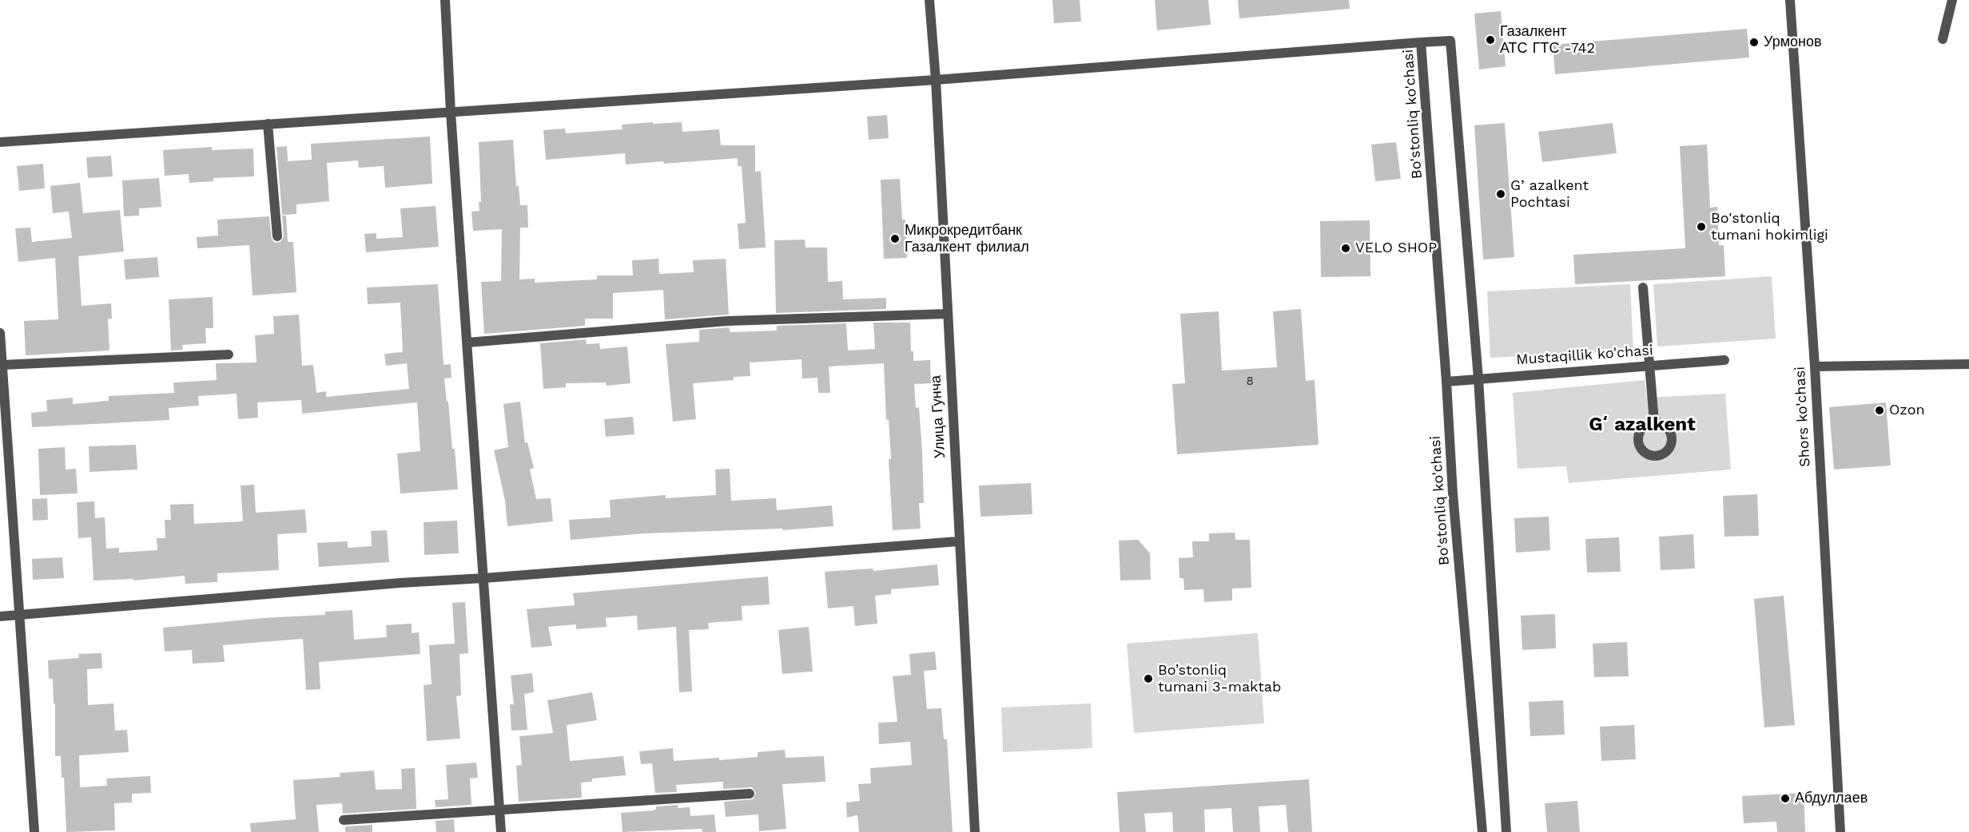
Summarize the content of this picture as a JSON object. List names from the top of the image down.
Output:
{
  "streets": {
    "street": [
      "Bo'stonliq ko'chasi",
      "Mustaqillik ko'chasi",
      "Улица Гунча",
      "Shors ko'chasi"
    ]
  },
  "crossings": [
    ["Bo'stonliq ko'chasi", "Mustaqillik ko'chasi"]
  ],
  "districts": ["Gʻazalkent"],
  "places": [
    "Газалкент АТС ГТС -742",
    "Урмонов",
    "Gʼazalkent Pochtasi",
    "Bo'stonliq tumani hokimligi",
    "Микрокредитбанк Газалкент филиал",
    "VELO SHOP",
    "Ozon",
    "Bo’stonliq tumani 3-maktab",
    "Абдуллаев"
  ],
  "house_numbers": ["8"]
}
